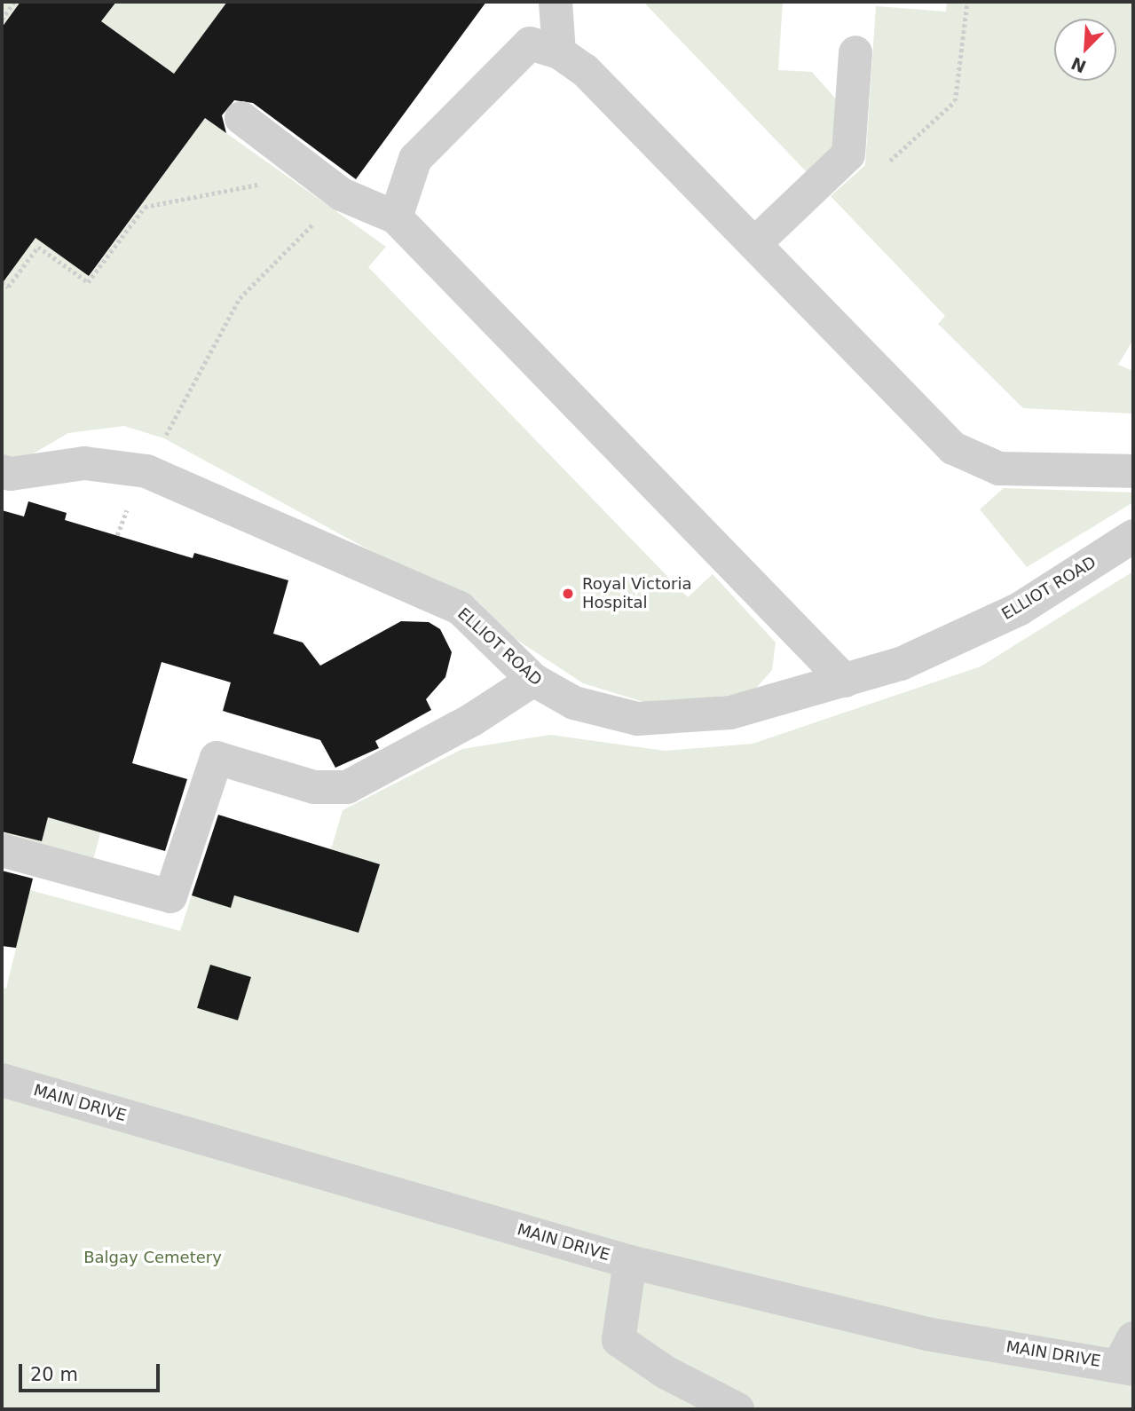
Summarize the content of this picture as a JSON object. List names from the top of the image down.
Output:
{
  "streets": {
    "street": ["ELLIOT ROAD", "MAIN DRIVE"]
  },
  "parks": ["Balgay Cemetery"],
  "places": ["Royal Victoria Hospital"],
  "scale_bar": "20 m",
  "north": "bottom left"
}
